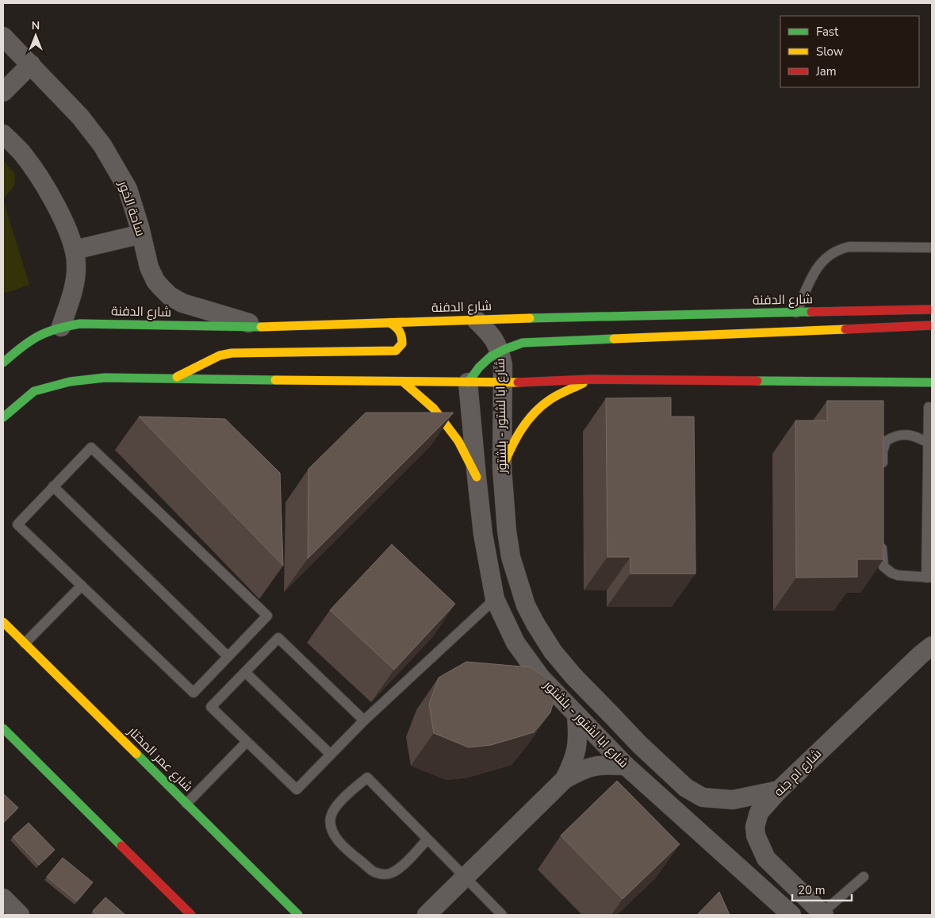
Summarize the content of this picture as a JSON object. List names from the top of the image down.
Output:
{
  "streets": {
    "main road": ["شارع الدفنة", "شارع عمر المختار"],
    "street": ["ساحة الخور", "شارع ابا لشتور - بلشتور", "شارع ام جنه"]
  },
  "crossings": [
    ["ساحة الخور", "شارع الدفنة"],
    ["شارع الدفنة", "شارع ابا لشتور - بلشتور"],
    ["شارع ابا لشتور - بلشتور", "شارع ام جنه"]
  ],
  "legend": ["Fast", "Slow", "Jam"],
  "scale_bar": "20 m",
  "north": "top"
}
